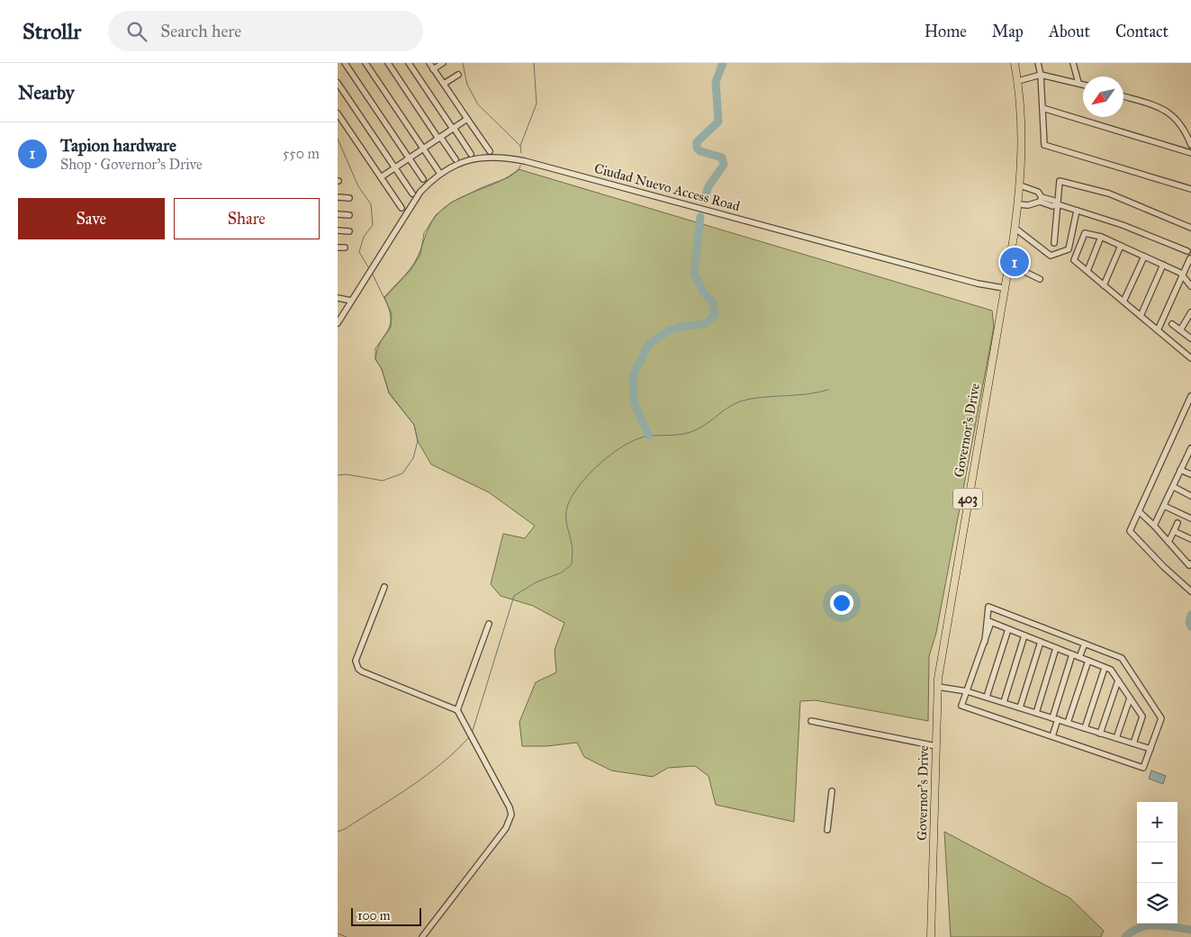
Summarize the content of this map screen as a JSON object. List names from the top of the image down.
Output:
{
  "streets": {
    "main road": ["Governor's Drive", "403"],
    "street": ["Ciudad Nuevo Access Road"]
  },
  "crossings": [
    ["Ciudad Nuevo Access Road", "Governor's Drive"]
  ],
  "scale_bar": "100 m",
  "north": "bottom left",
  "page": {
    "header": "Strollr",
    "search": "Search here",
    "nav": [
      "Home",
      "Map",
      "About",
      "Contact"
    ],
    "heading": "Nearby",
    "list": [
      {
        "mark": "1",
        "name": "Tapion hardware",
        "note": "Shop · Governor's Drive",
        "value": "550 m"
      }
    ],
    "buttons": ["Save", "Share"],
    "pins": "1",
    "map_buttons": ["+", "−"],
    "scale": "100 m"
  }
}
